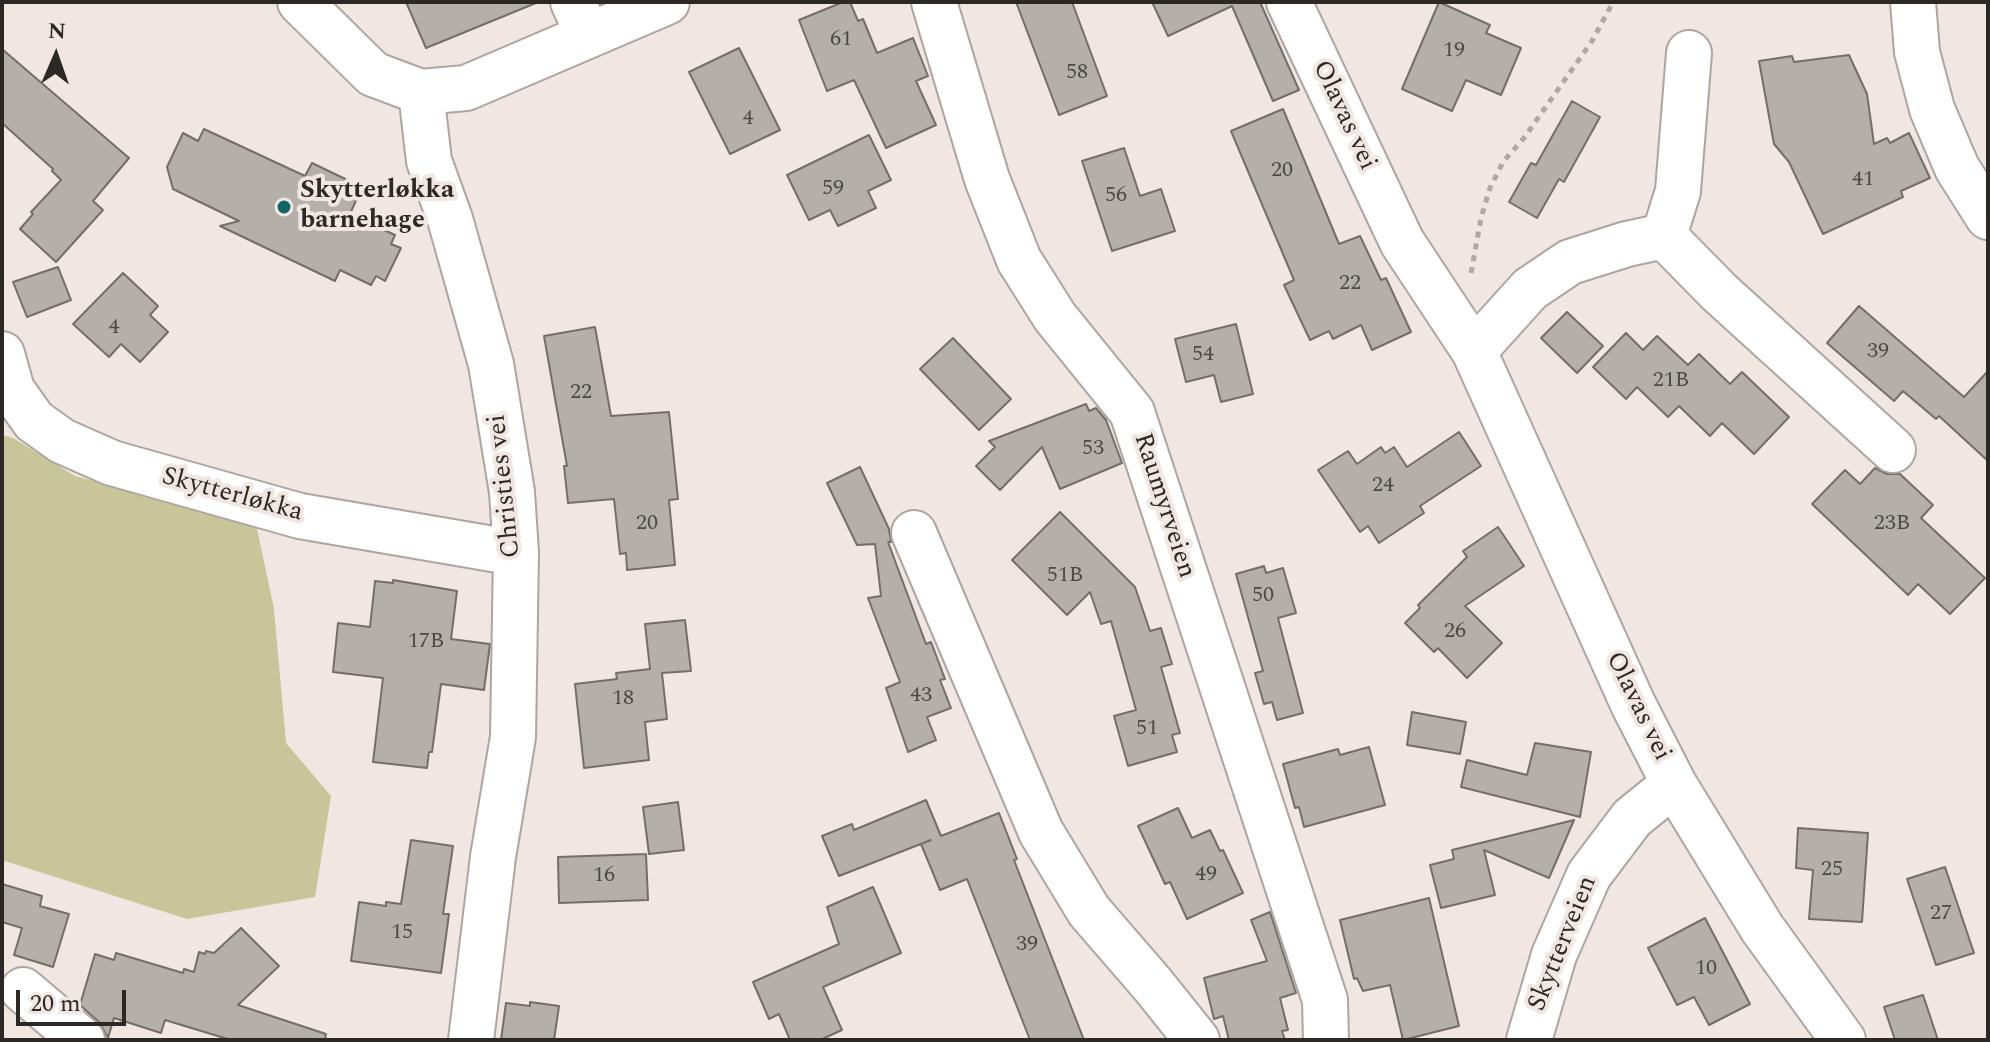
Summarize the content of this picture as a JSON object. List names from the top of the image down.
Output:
{
  "streets": {
    "street": [
      "Olavas vei",
      "Christies vei",
      "Skytterløkka",
      "Raumyrveien",
      "Skytterveien"
    ]
  },
  "crossings": [
    ["Olavas vei", "Skytterveien"],
    ["Christies vei", "Skytterløkka"]
  ],
  "places": ["Skytterløkka barnehage"],
  "house_numbers": [
    "61",
    "19",
    "58",
    "4",
    "20",
    "41",
    "59",
    "56",
    "22",
    "4",
    "39",
    "54",
    "21B",
    "22",
    "53",
    "24",
    "20",
    "23B",
    "51B",
    "50",
    "26",
    "17B",
    "43",
    "18",
    "51",
    "25",
    "49",
    "16",
    "27",
    "15",
    "39",
    "10"
  ],
  "scale_bar": "20 m",
  "north": "top"
}
